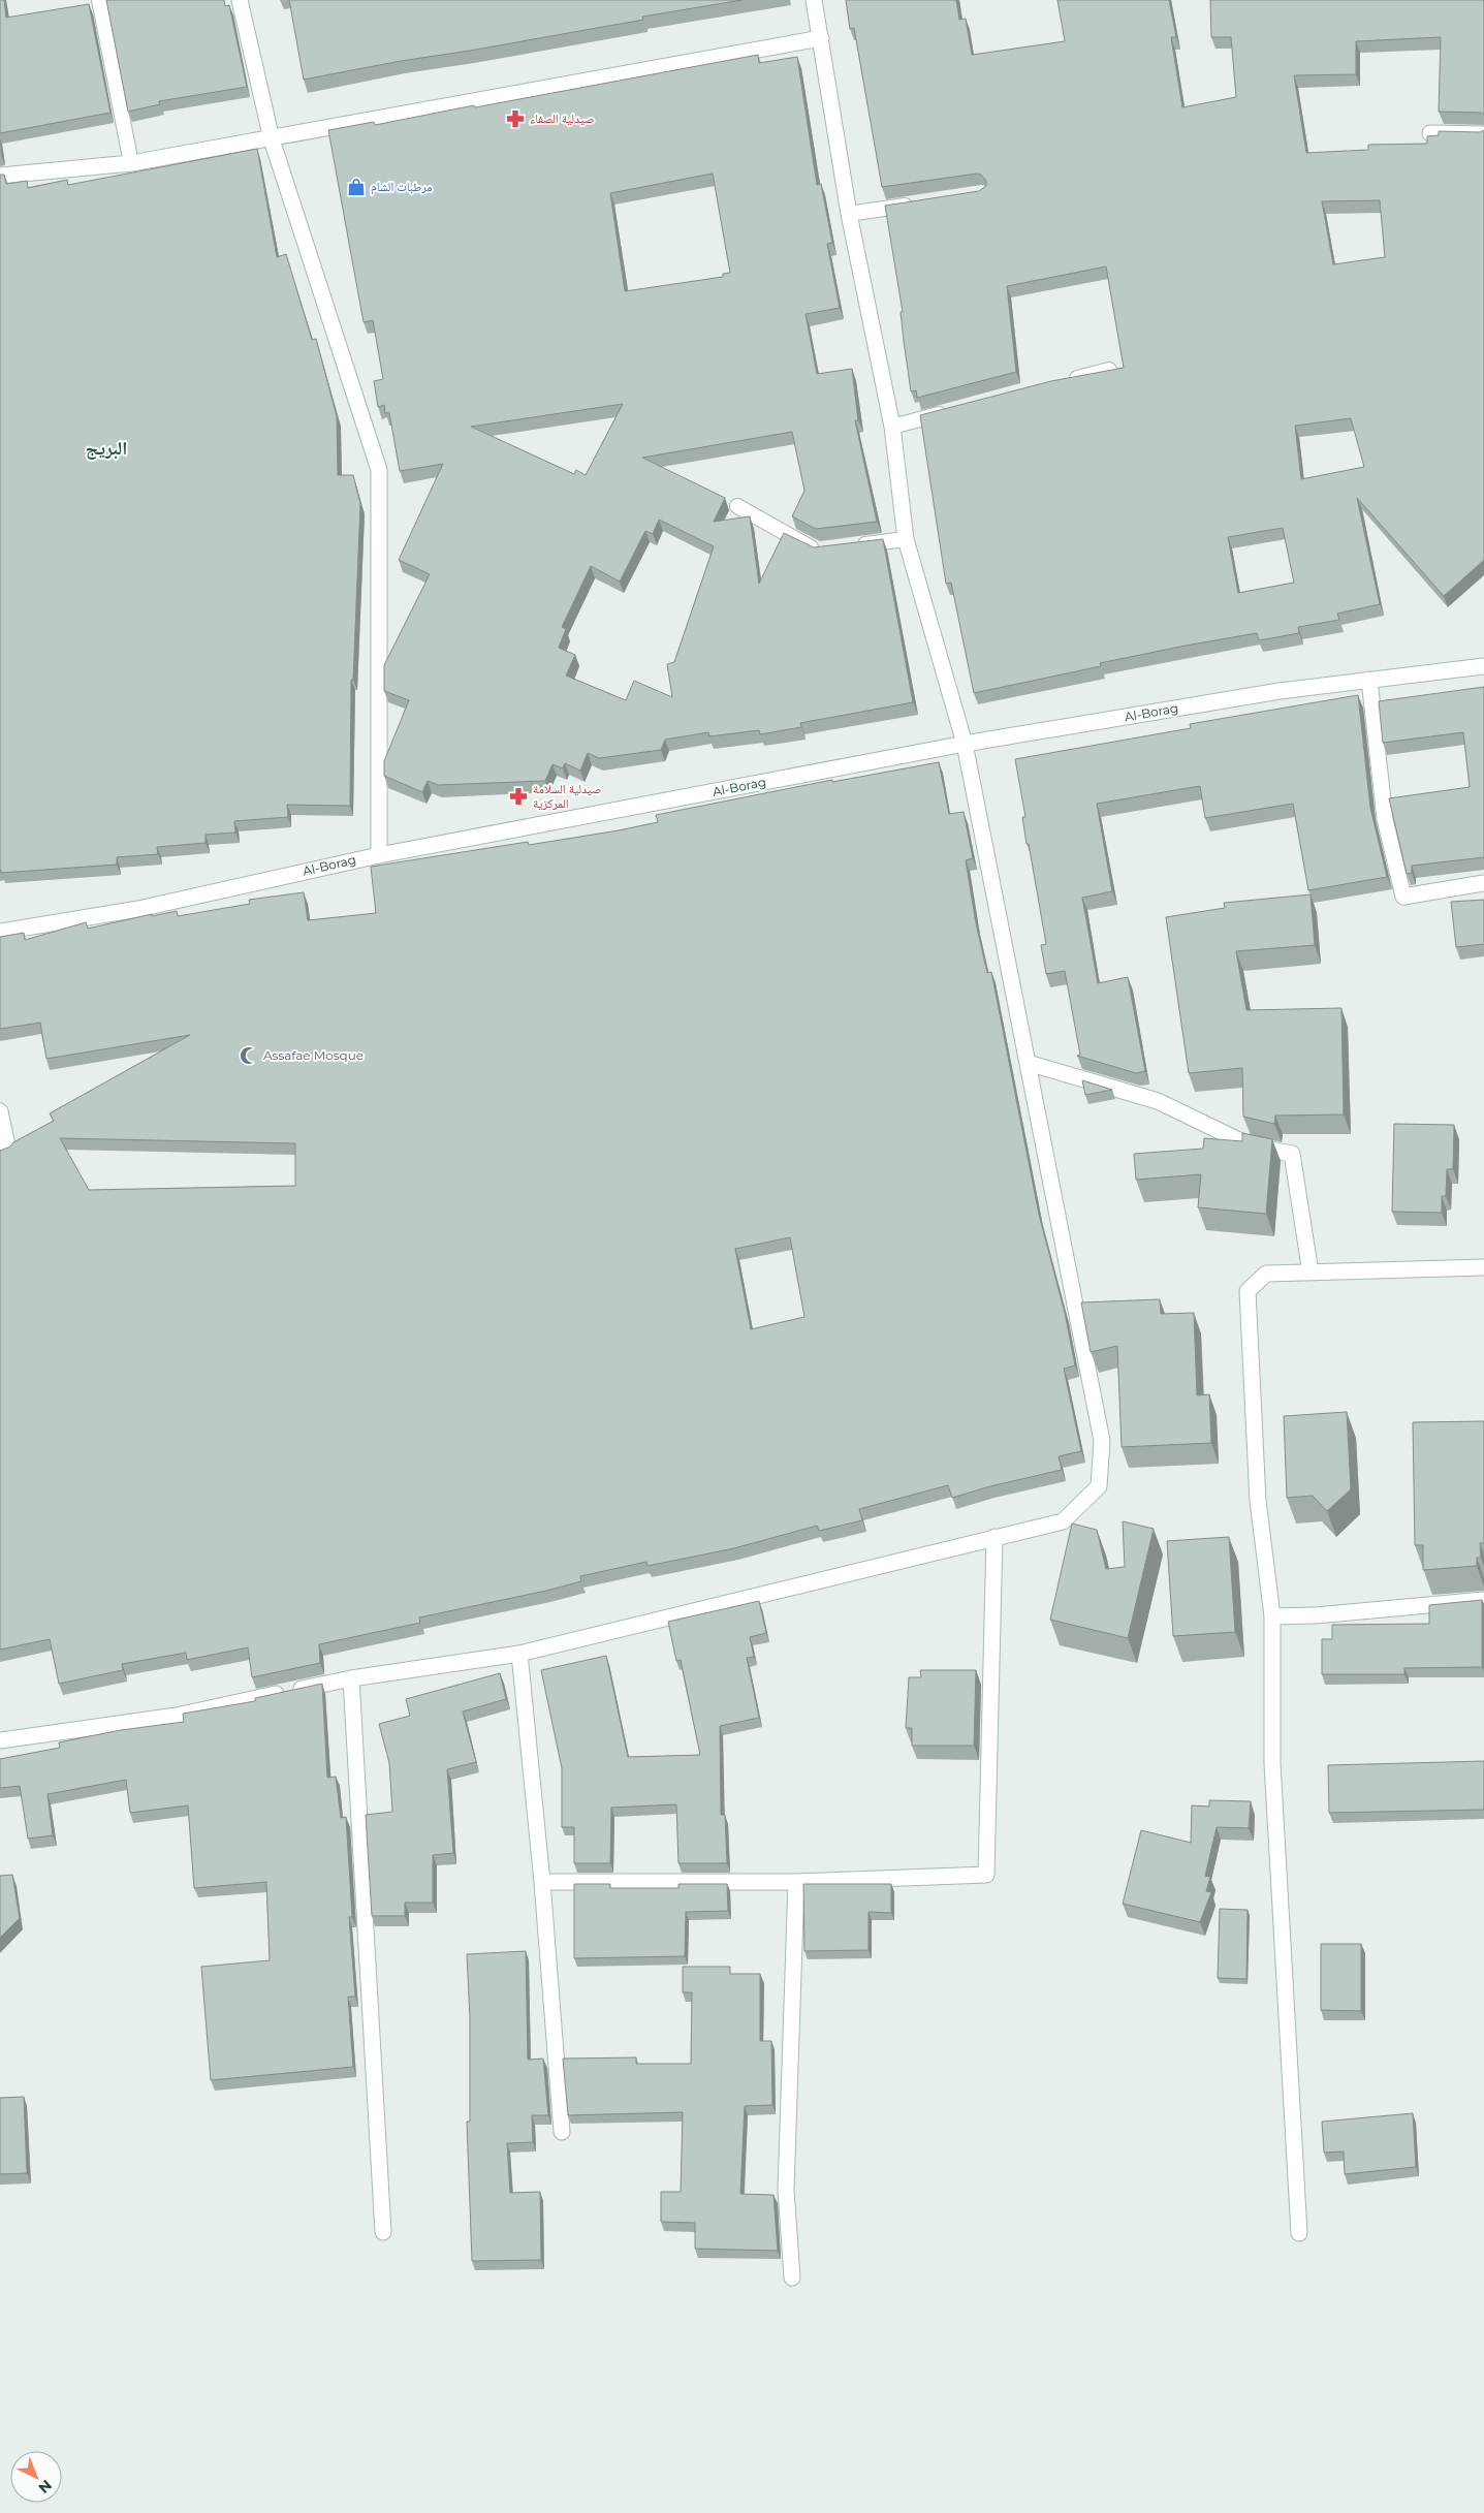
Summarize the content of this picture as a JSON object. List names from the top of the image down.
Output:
{
  "streets": {
    "street": ["Al-Borag"]
  },
  "districts": ["البريج"],
  "places": {
    "pharmacy": ["صيدلية الصفاء", "صيدلية السلامة المركزية"],
    "shop": ["مرطبات الشام"],
    "mosque": ["Assafae Mosque"]
  },
  "north": "bottom right"
}
